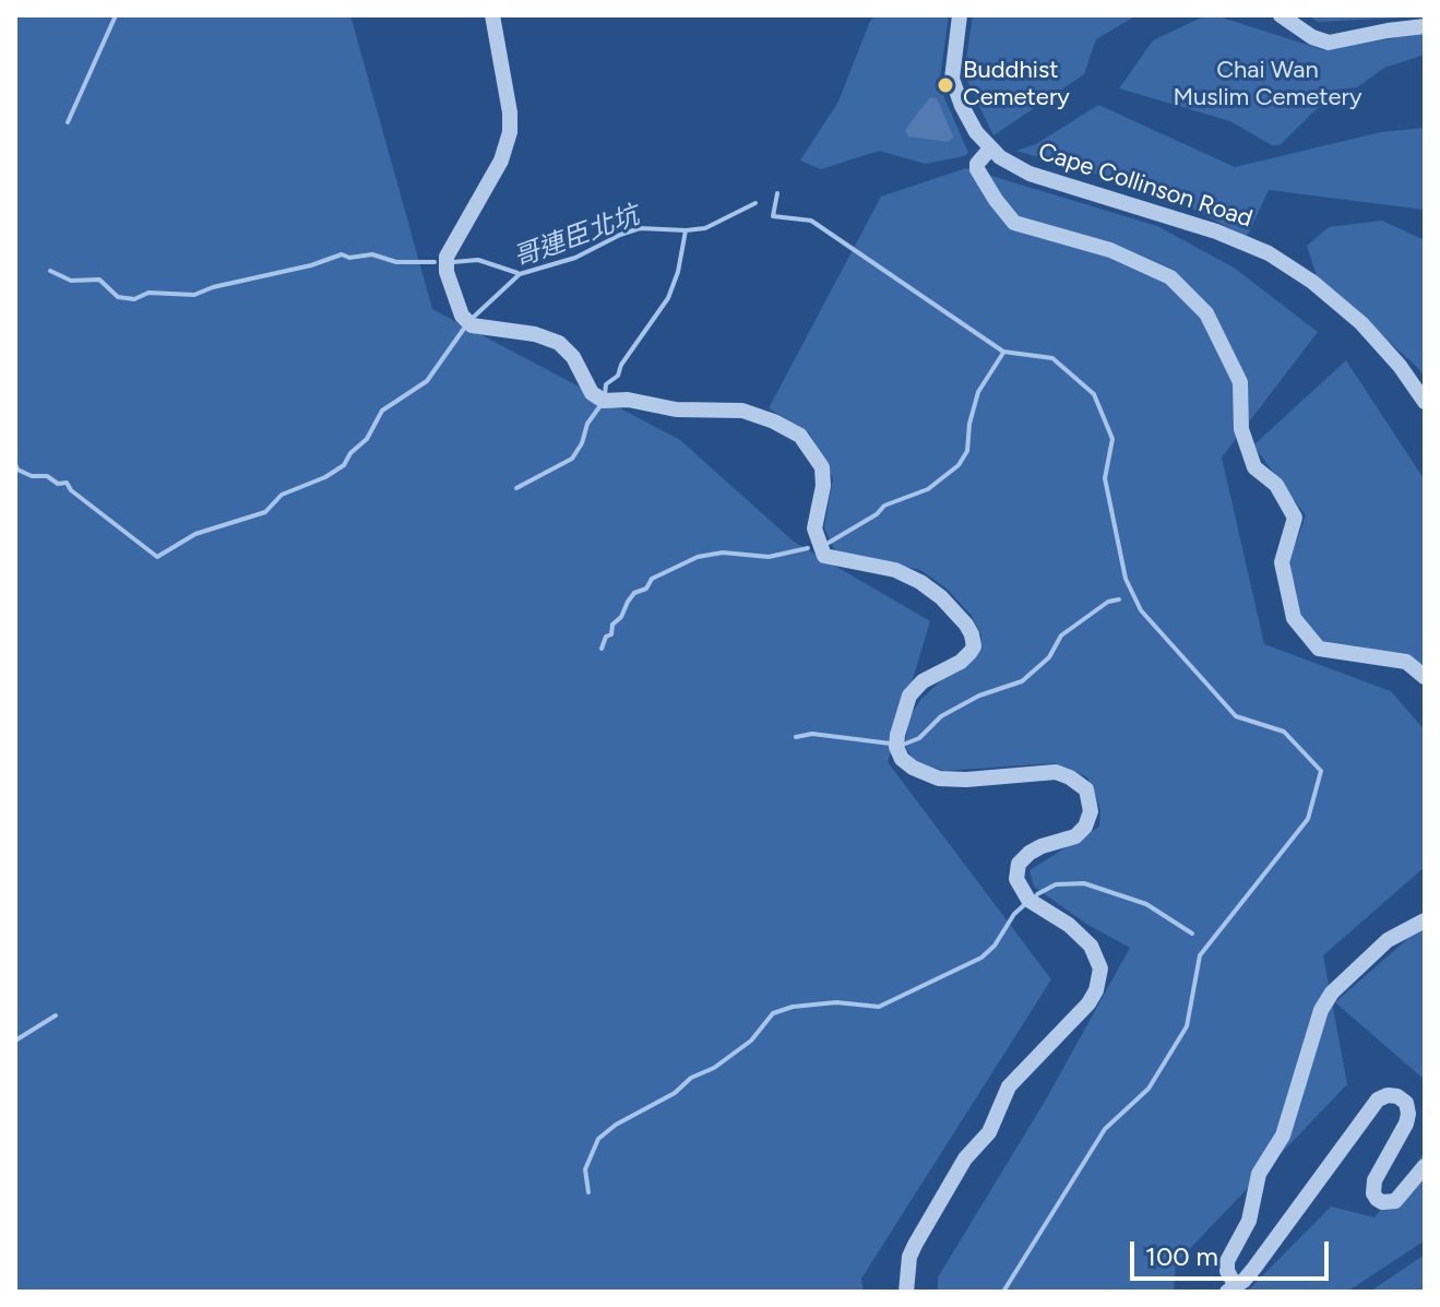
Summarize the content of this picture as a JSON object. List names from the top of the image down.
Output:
{
  "streets": {
    "street": ["Cape Collinson Road"]
  },
  "water": ["哥連臣北坑"],
  "parks": ["Chai Wan Muslim Cemetery"],
  "places": ["Buddhist Cemetery"],
  "scale_bar": "100 m"
}
